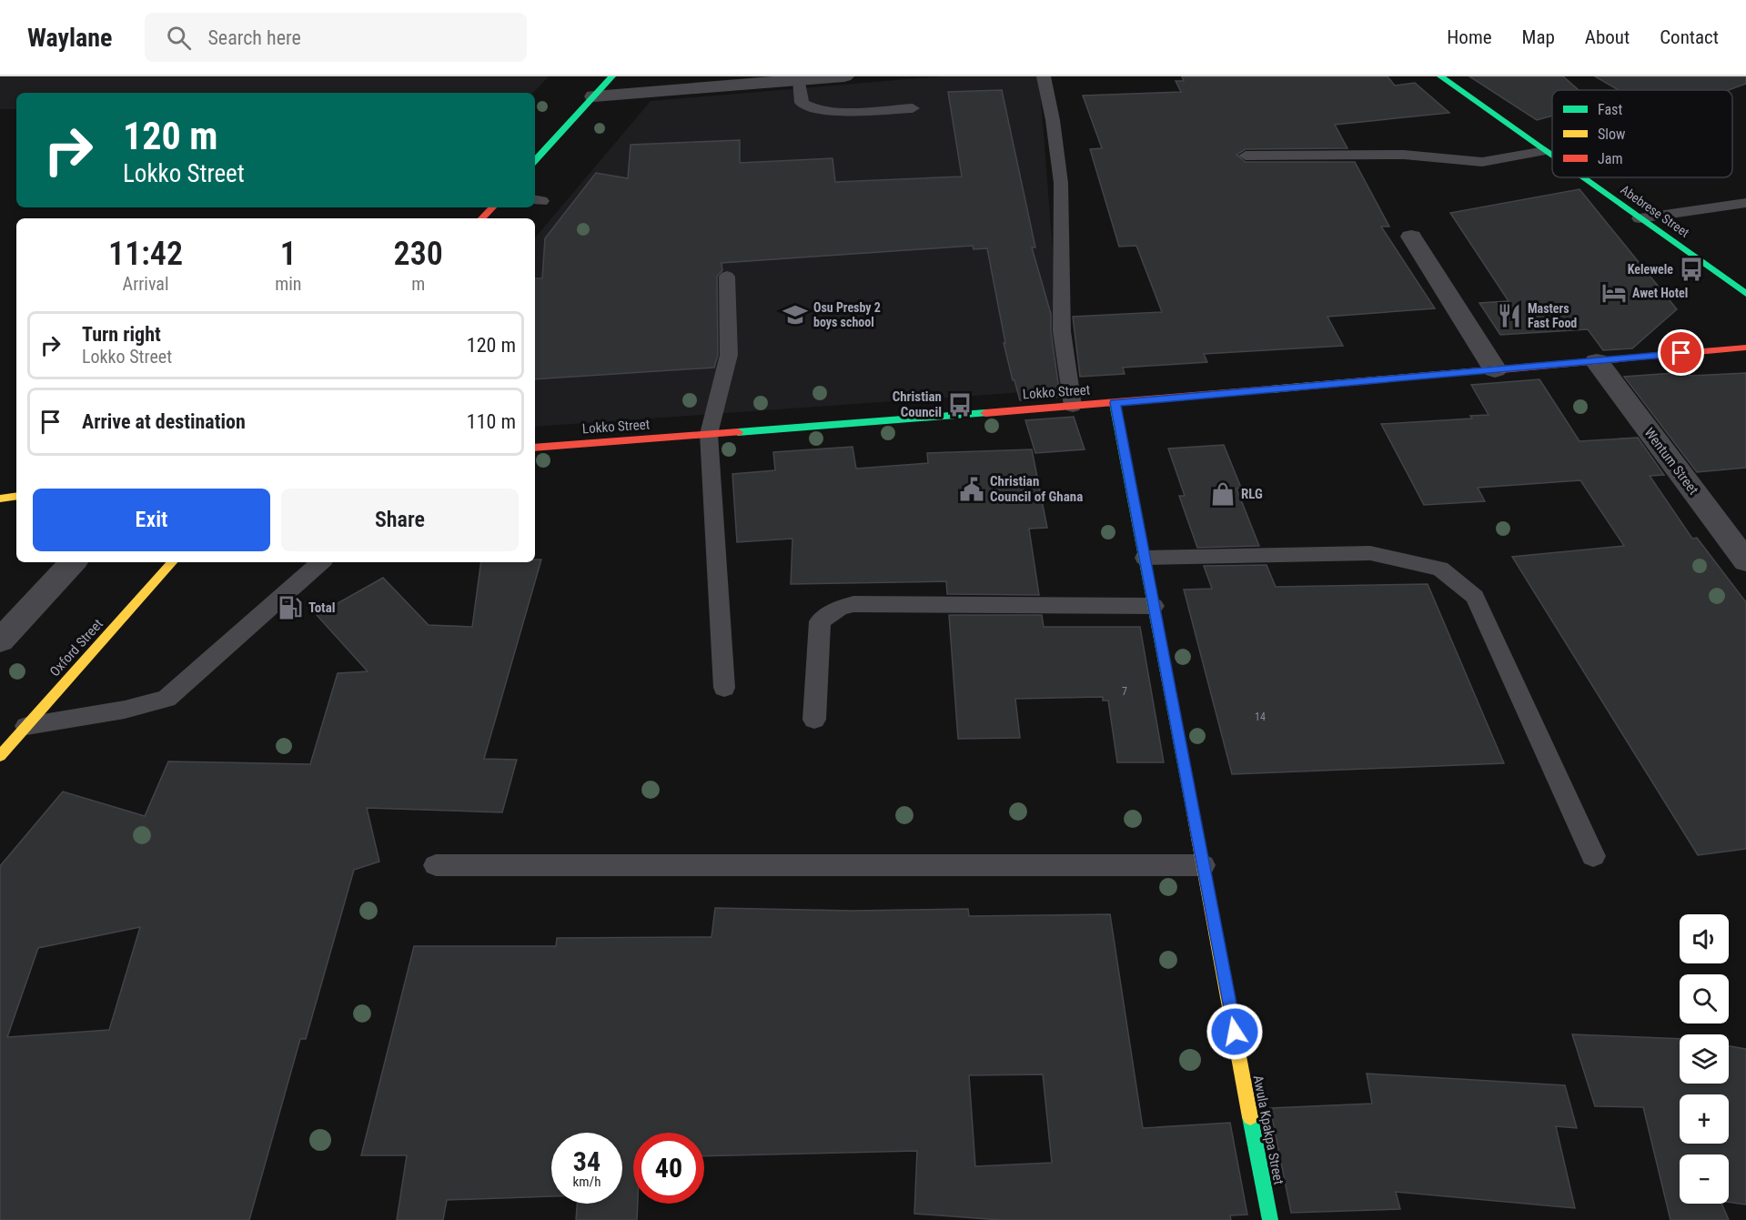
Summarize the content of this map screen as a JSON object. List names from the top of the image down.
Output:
{
  "streets": {
    "street": [
      "Abebrese Street",
      "Lokko Street",
      "Wentum Street",
      "Oxford Street",
      "Awula Kpakpa Street"
    ]
  },
  "crossings": [
    ["Lokko Street", "Wentum Street"],
    ["Lokko Street", "Awula Kpakpa Street"]
  ],
  "places": {
    "bus stop": ["Kelewele", "Christian Council"],
    "hotel": ["Awet Hotel"],
    "school or university": ["Osu Presby 2 boys school"],
    "restaurant": ["Masters Fast Food"],
    "public building": ["Christian Council of Ghana"],
    "shop": ["RLG"],
    "fuel station": ["Total"]
  },
  "house_numbers": ["7", "14"],
  "legend": ["Fast", "Slow", "Jam"],
  "page": {
    "header": "Waylane",
    "search": "Search here",
    "nav": [
      "Home",
      "Map",
      "About",
      "Contact"
    ],
    "turn": ["120 m", "Lokko Street"],
    "eta": [
      "11:42",
      "Arrival",
      "1",
      "min",
      "230",
      "m"
    ],
    "list": [
      {
        "name": "Turn right",
        "note": "Lokko Street",
        "value": "120 m"
      },
      {
        "name": "Arrive at destination",
        "value": "110 m"
      }
    ],
    "buttons": ["Exit", "Share"],
    "map_buttons": ["+", "−"],
    "speed": "34 km/h",
    "limit": "40"
  }
}
